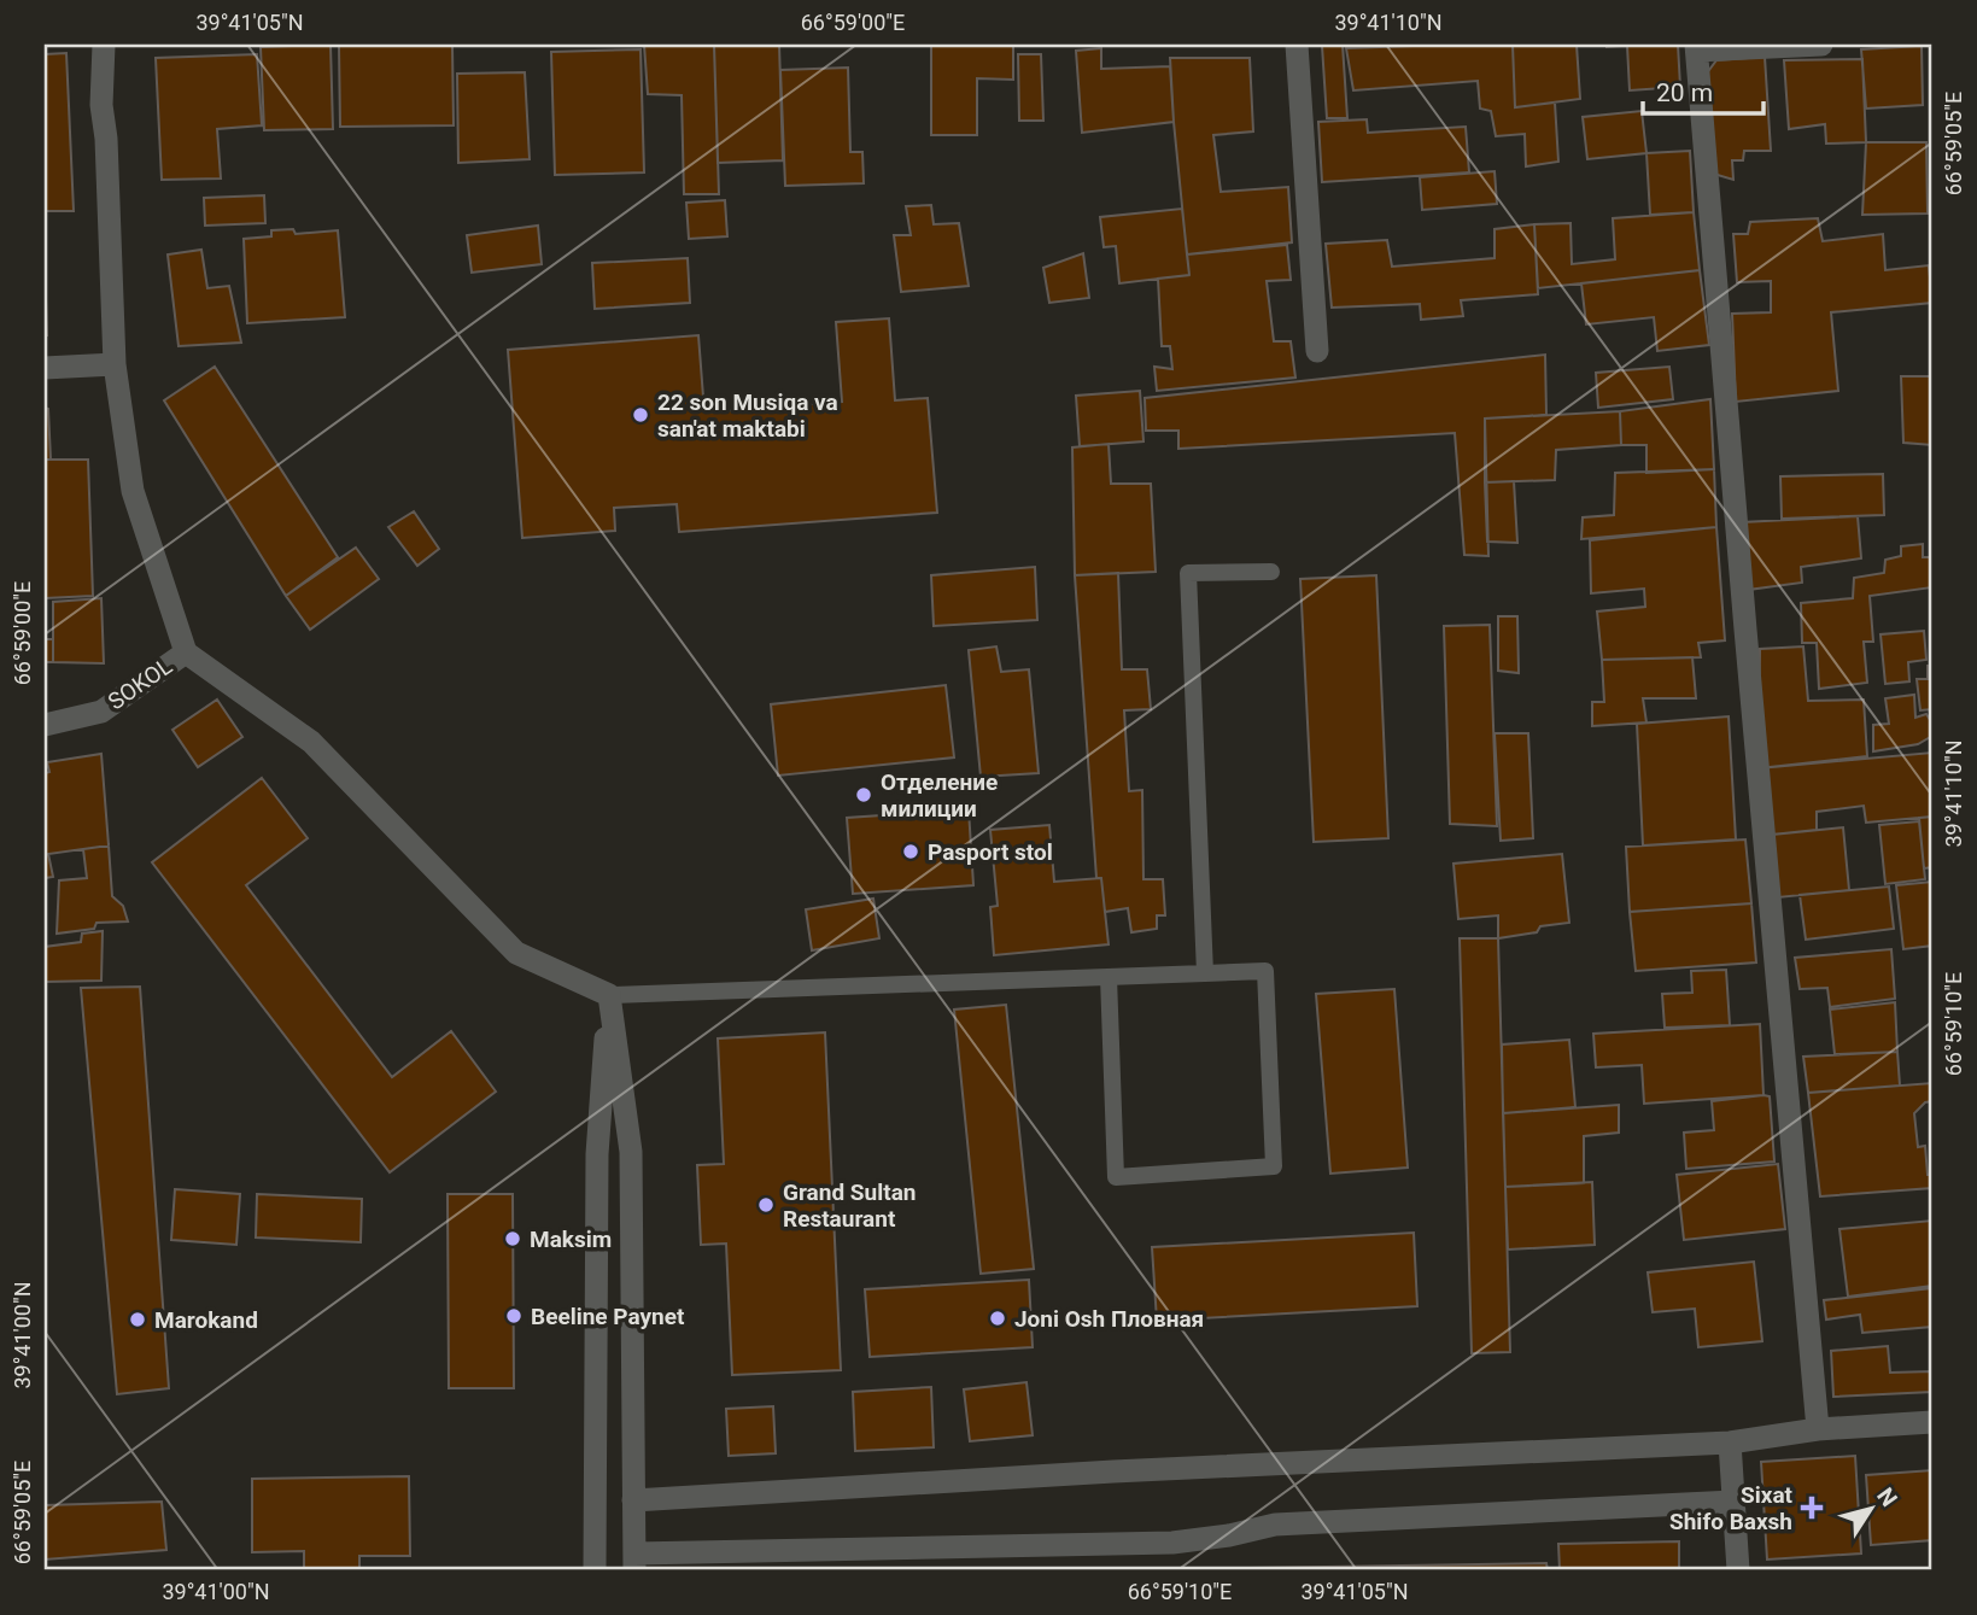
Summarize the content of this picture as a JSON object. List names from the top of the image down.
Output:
{
  "streets": {
    "street": ["SOKOL"]
  },
  "places": {
    "other": [
      "22 son Musiqa va san'at maktabi",
      "Отделение милиции",
      "Pasport stol",
      "Grand Sultan Restaurant",
      "Maksim",
      "Beeline Paynet",
      "Joni Osh Пловная",
      "Marokand"
    ],
    "health": ["Sixat Shifo Baxsh"]
  },
  "scale_bar": "20 m",
  "north": "top right",
  "coordinates": [
    "39°41'05\"N",
    "66°59'00\"E",
    "39°41'10\"N",
    "66°59'05\"E",
    "66°59'10\"E",
    "39°41'00\"N"
  ]
}
